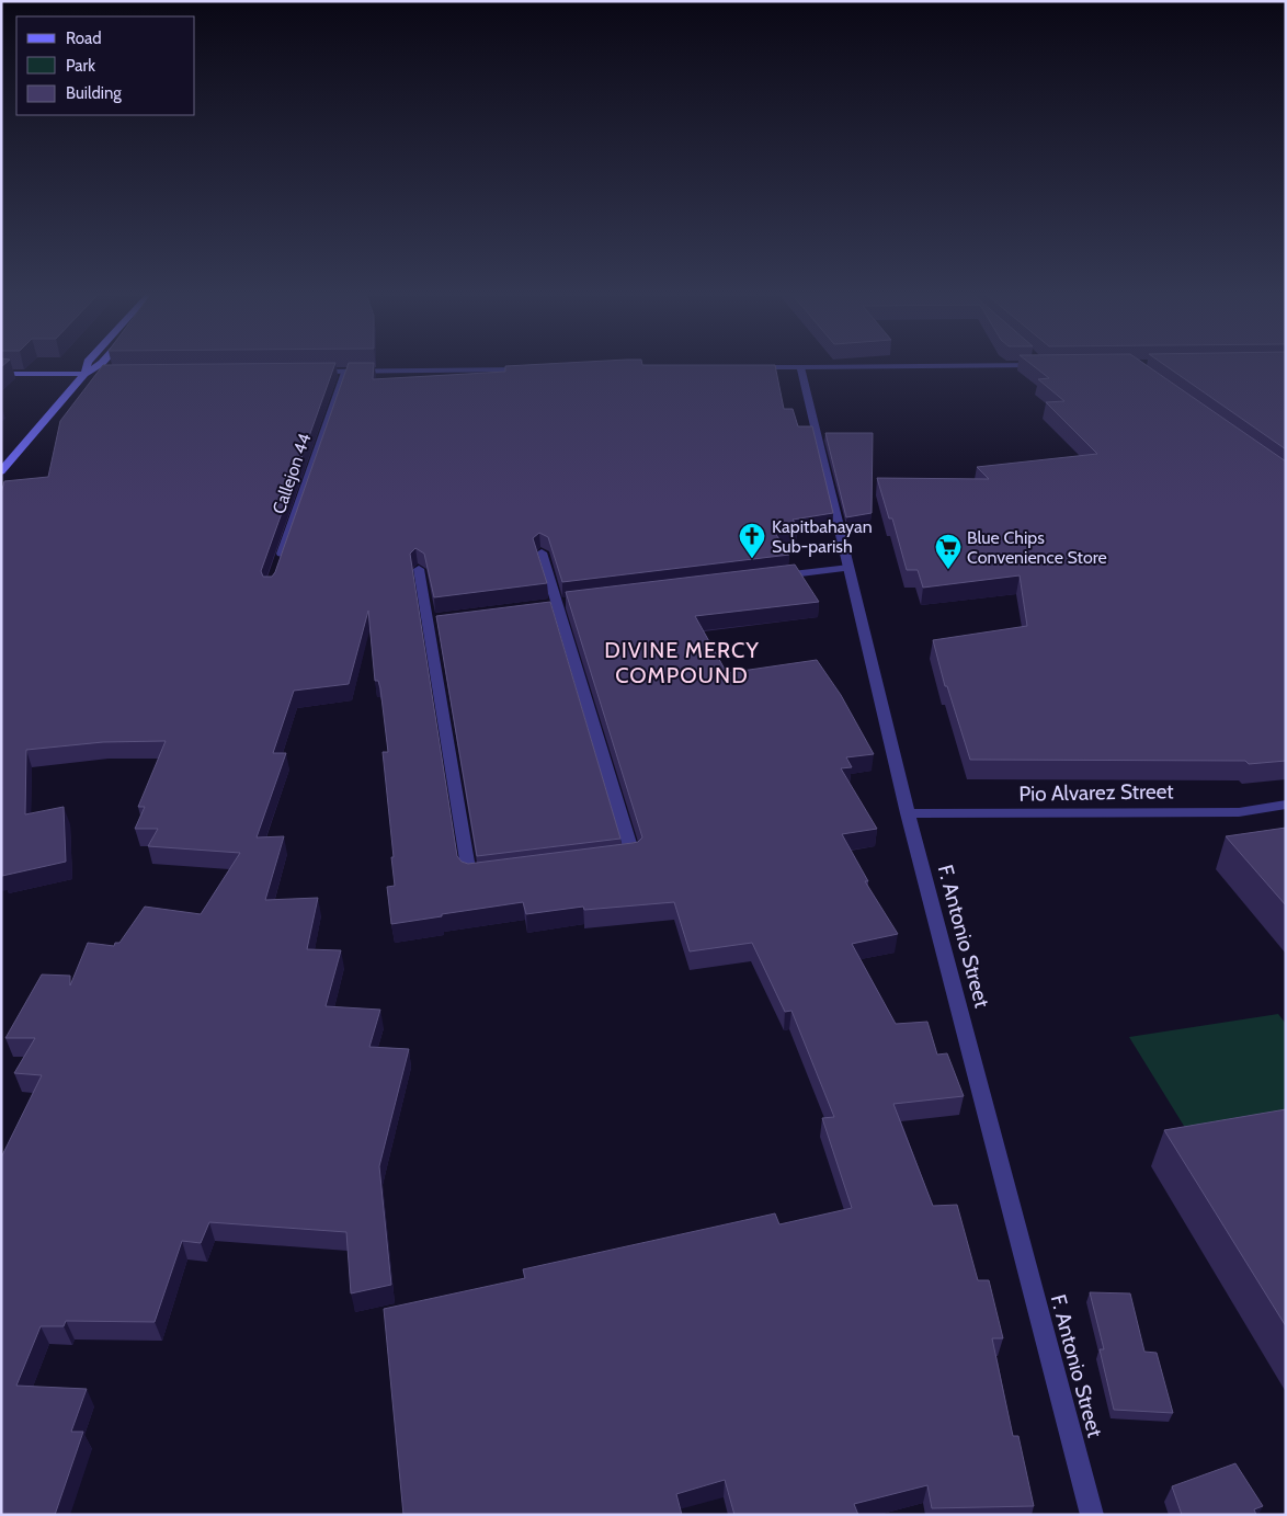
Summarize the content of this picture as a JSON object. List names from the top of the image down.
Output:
{
  "streets": {
    "street": ["Callejon 44", "Pio Alvarez Street", "F. Antonio Street"]
  },
  "crossings": [
    ["Pio Alvarez Street", "F. Antonio Street"]
  ],
  "districts": ["DIVINE MERCY COMPOUND"],
  "places": {
    "church": ["Kapitbahayan Sub-parish"],
    "supermarket": ["Blue Chips Convenience Store"]
  },
  "legend": ["Road", "Park", "Building"]
}
